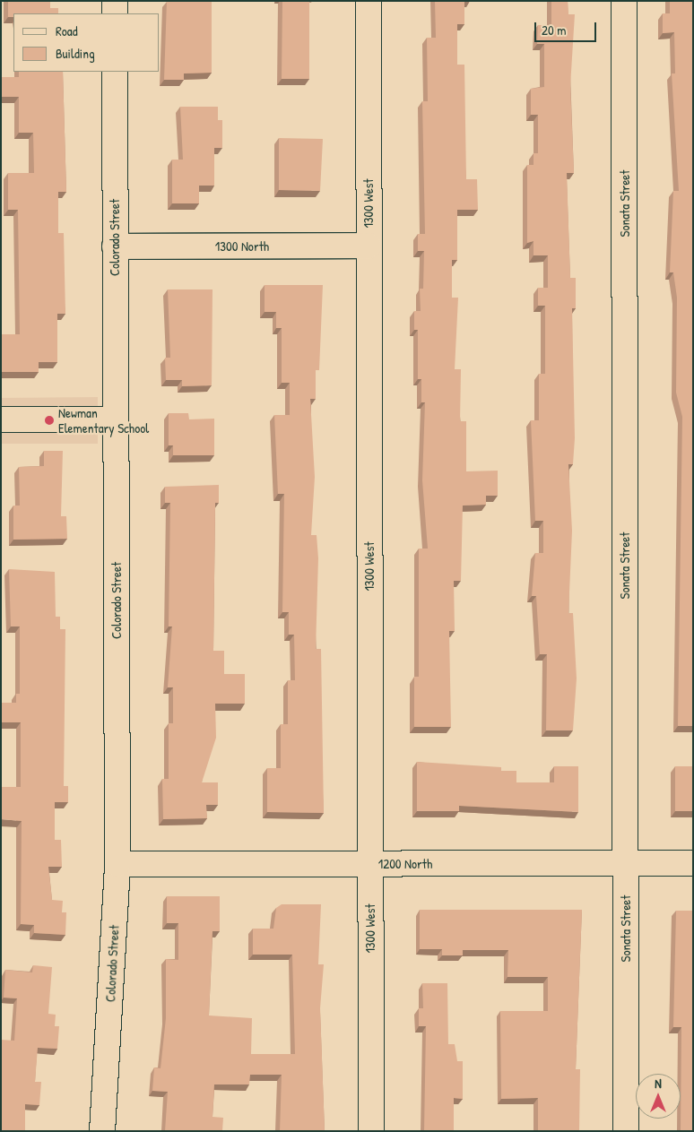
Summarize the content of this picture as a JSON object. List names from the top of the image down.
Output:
{
  "streets": {
    "street": [
      "1300 West",
      "Sonata Street",
      "Colorado Street",
      "1300 North",
      "1200 North"
    ]
  },
  "crossings": [
    ["1300 West", "1300 North"],
    ["1300 West", "1200 North"],
    ["Sonata Street", "1200 North"],
    ["Colorado Street", "1300 North"],
    ["Colorado Street", "1200 North"]
  ],
  "places": ["Newman Elementary School"],
  "legend": ["Road", "Building"],
  "scale_bar": "20 m",
  "north": "top"
}
